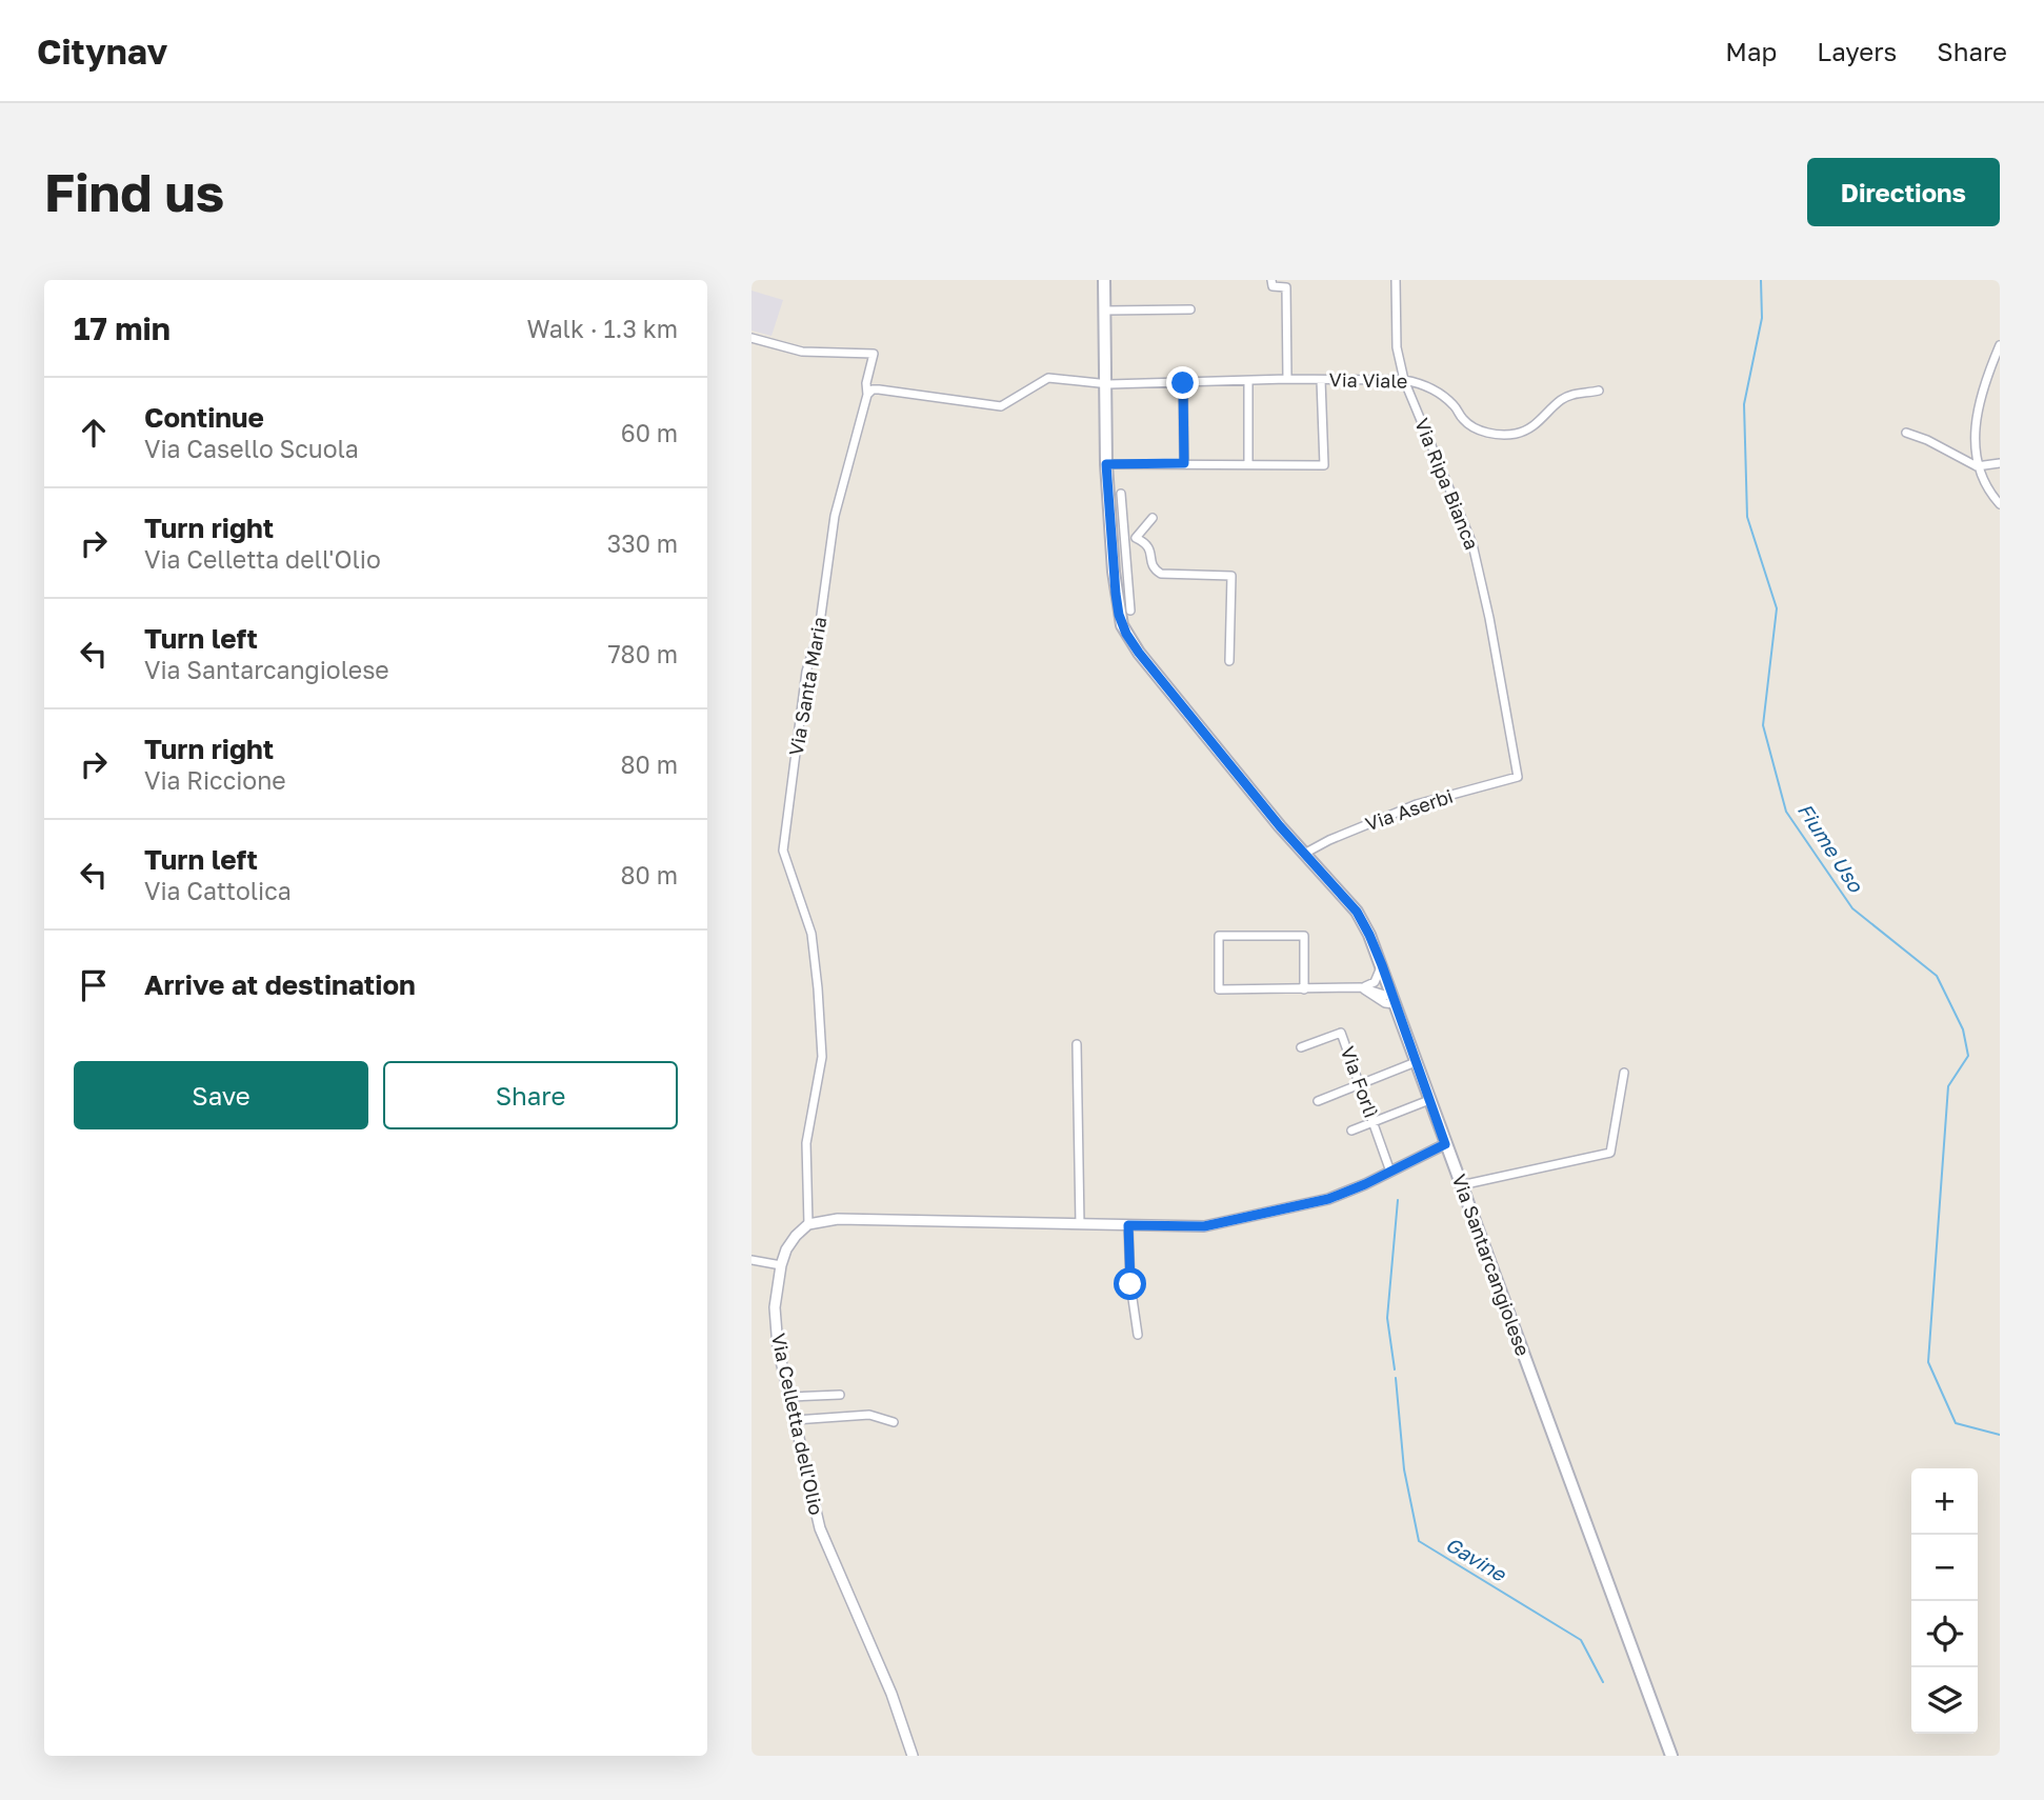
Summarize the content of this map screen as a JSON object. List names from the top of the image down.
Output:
{
  "streets": {
    "main road": ["Via Santarcangiolese"],
    "street": [
      "Via Viale",
      "Via Ripa Bianca",
      "Via Santa Maria",
      "Via Aserbi",
      "Via Forlì",
      "Via Celletta dell'Olio"
    ]
  },
  "crossings": [
    ["Via Viale", "Via Ripa Bianca"],
    ["Via Viale", "Via Santarcangiolese"],
    ["Via Ripa Bianca", "Via Aserbi"],
    ["Via Santa Maria", "Via Celletta dell'Olio"],
    ["Via Aserbi", "Via Santarcangiolese"]
  ],
  "water": ["Fiume Uso", "Gavine"],
  "page": {
    "header": "Citynav",
    "nav": ["Map", "Layers", "Share"],
    "buttons": [
      "Directions",
      ["Save", "Share"]
    ],
    "title": "Find us",
    "heading": ["17 min", "Walk · 1.3 km"],
    "list": [
      ["Continue", "Via Casello Scuola", "60 m"],
      ["Turn right", "Via Celletta dell'Olio", "330 m"],
      ["Turn left", "Via Santarcangiolese", "780 m"],
      ["Turn right", "Via Riccione", "80 m"],
      ["Turn left", "Via Cattolica", "80 m"],
      "Arrive at destination"
    ],
    "map_buttons": ["+", "−"]
  }
}
